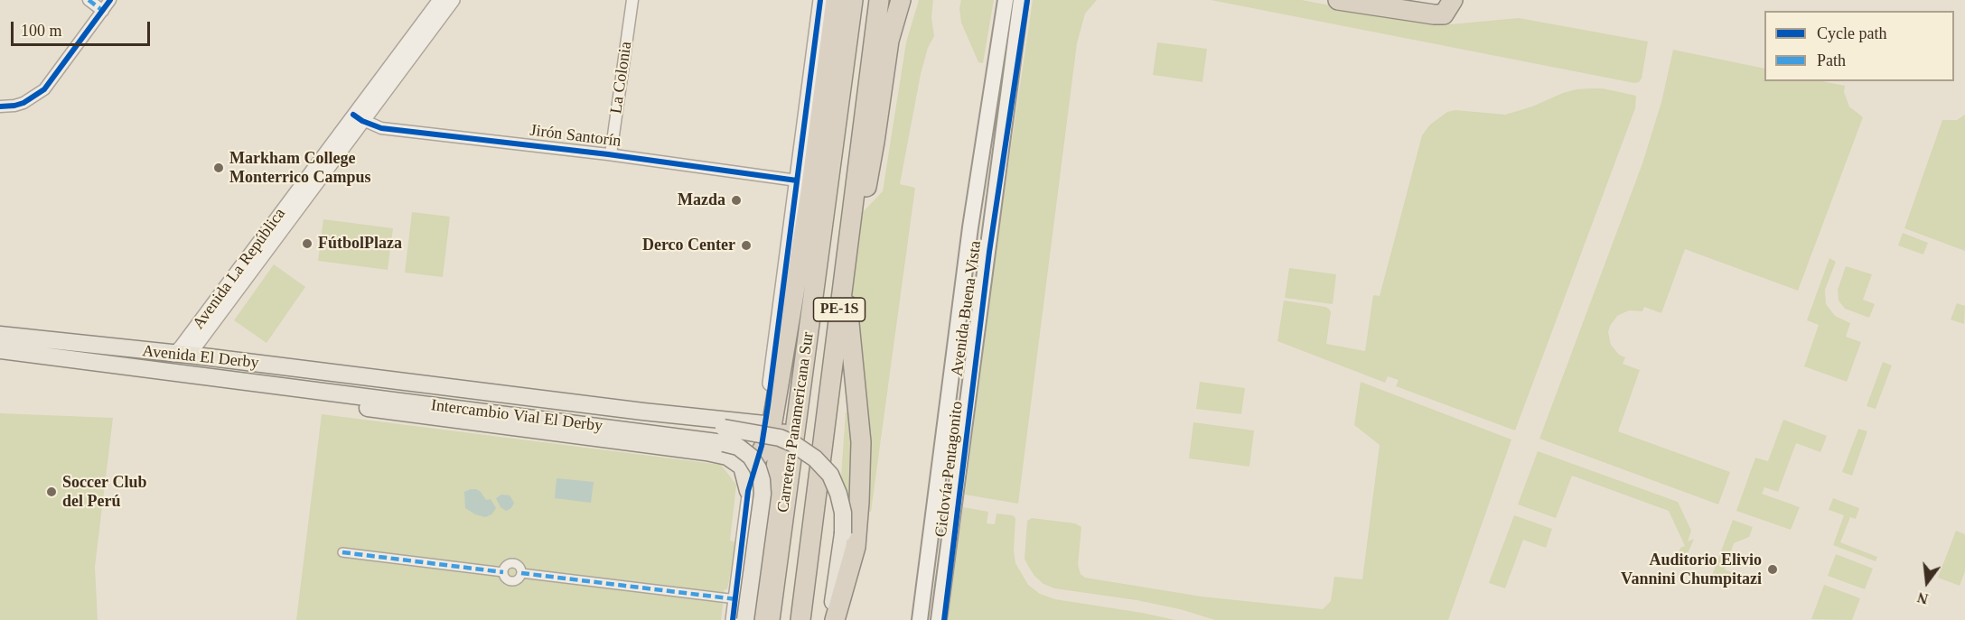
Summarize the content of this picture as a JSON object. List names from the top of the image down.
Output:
{
  "streets": {
    "highway": ["PE-1S", "Carretera Panamericana Sur"],
    "main road": ["Avenida Buena Vista", "Avenida El Derby", "Intercambio Vial El Derby"],
    "street": ["La Colonia", "Jirón Santorín", "Avenida La República"],
    "cycle path": ["Ciclovía Pentagonito"]
  },
  "crossings": [
    ["La Colonia", "Jirón Santorín"],
    ["Jirón Santorín", "Avenida La República"],
    ["Avenida La República", "Avenida El Derby"],
    ["Avenida El Derby", "Intercambio Vial El Derby"]
  ],
  "places": [
    "Markham College Monterrico Campus",
    "Mazda",
    "FútbolPlaza",
    "Derco Center",
    "Soccer Club del Perú",
    "Auditorio Elivio Vannini Chumpitazi"
  ],
  "legend": ["Cycle path", "Path"],
  "scale_bar": "100 m",
  "north": "bottom"
}
